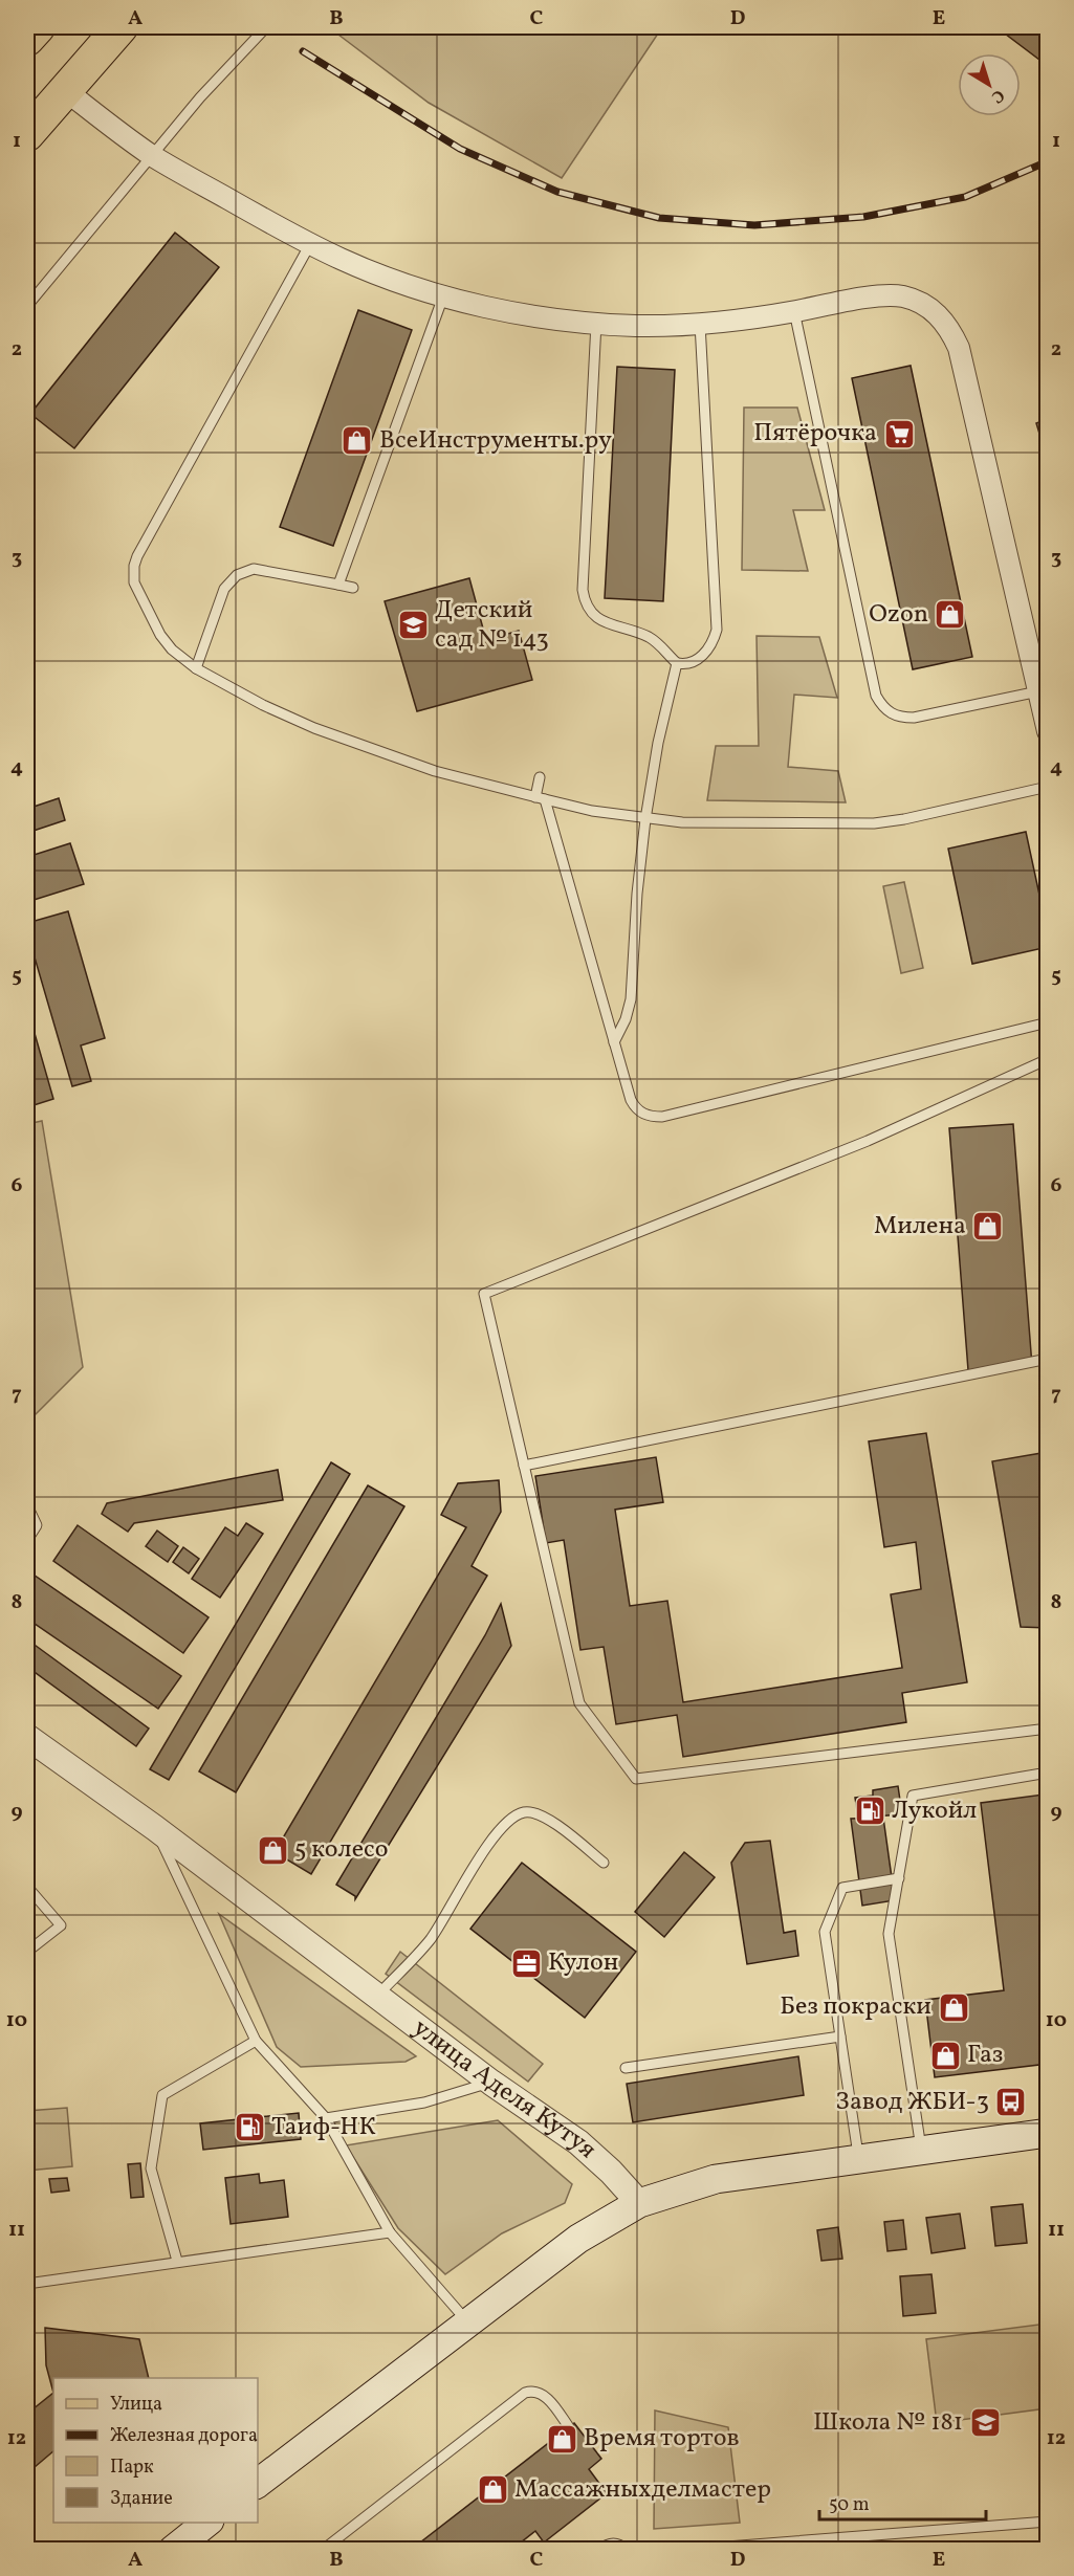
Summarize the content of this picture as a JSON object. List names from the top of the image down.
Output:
{
  "streets": {
    "street": ["улица Аделя Кутуя"]
  },
  "places": {
    "supermarket": ["Пятёрочка"],
    "shop": [
      "ВсеИнструменты.ру",
      "Ozon",
      "Милена",
      "5 колесо",
      "Без покраски",
      "Газ",
      "Время тортов",
      "Массажныхделмастер"
    ],
    "school or university": ["Детский сад № 143", "Школа № 181"],
    "fuel station": ["Лукойл", "Таиф-НК"],
    "office": ["Кулон"],
    "bus stop": ["Завод ЖБИ-3"]
  },
  "legend": [
    "Улица",
    "Железная дорога",
    "Парк",
    "Здание"
  ],
  "scale_bar": "50 m",
  "north": "bottom right",
  "grid": {
    "columns": [
      "A",
      "B",
      "C",
      "D",
      "E"
    ],
    "rows": [
      "1",
      "2",
      "3",
      "4",
      "5",
      "6",
      "7",
      "8",
      "9",
      "10",
      "11",
      "12"
    ]
  }
}
